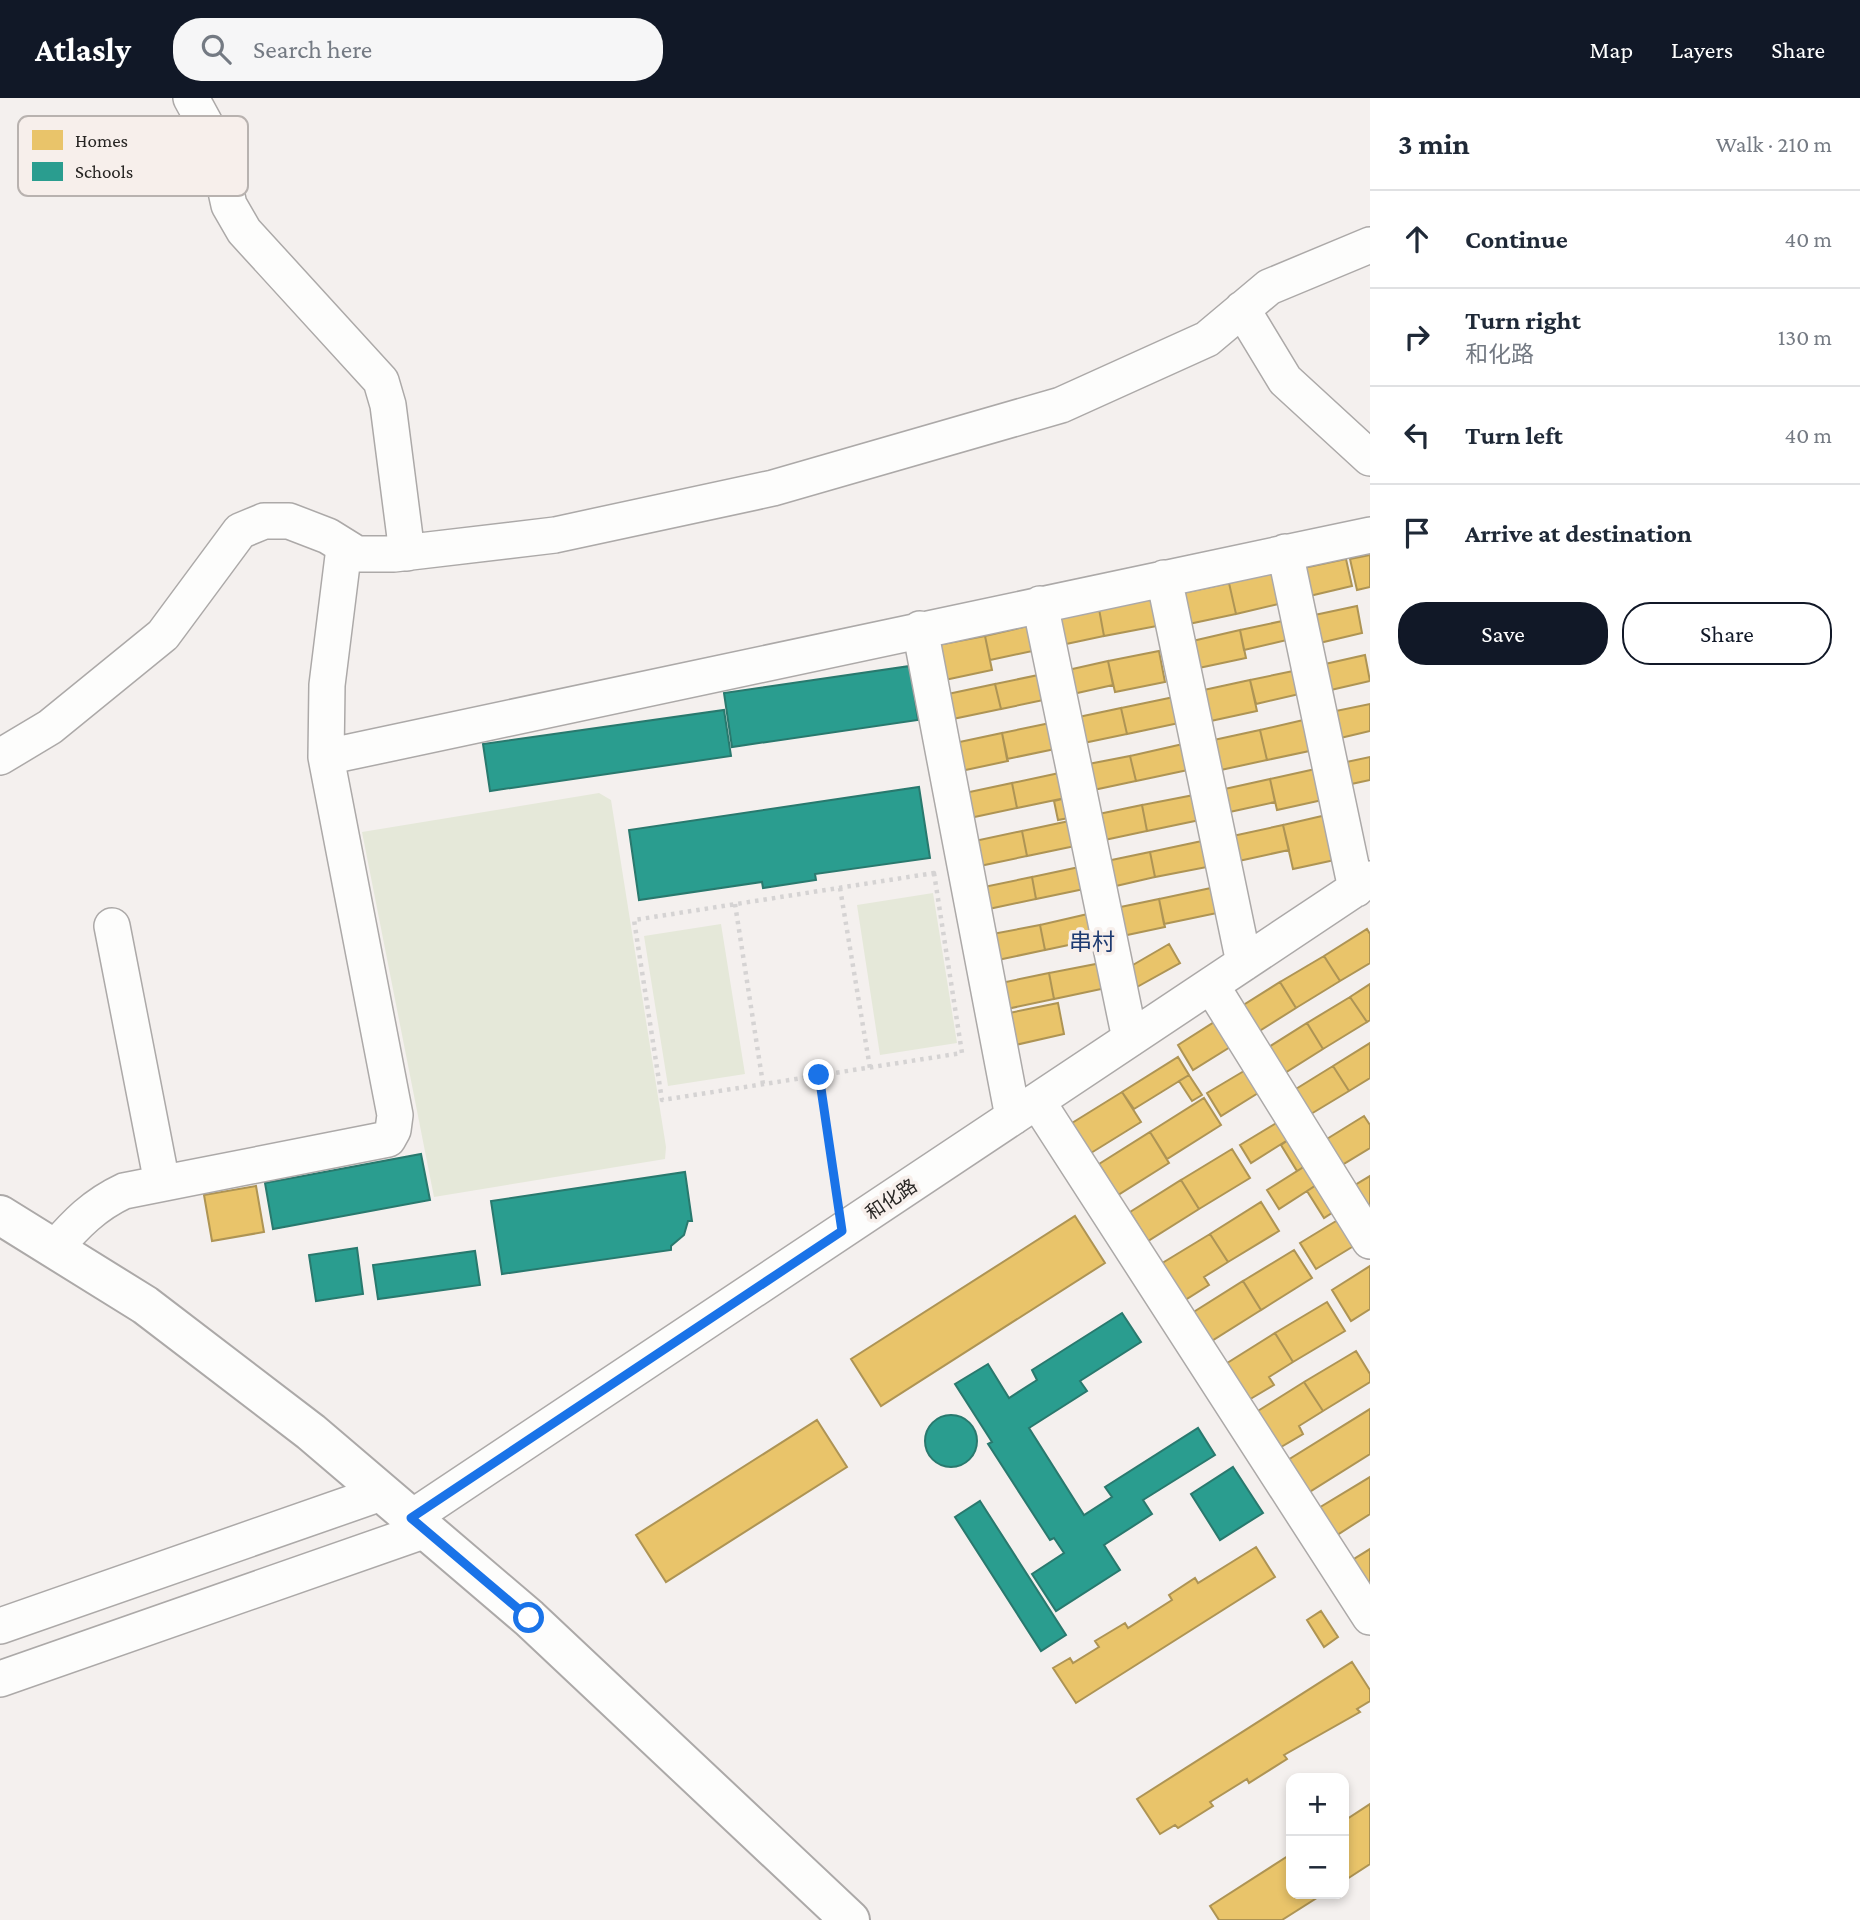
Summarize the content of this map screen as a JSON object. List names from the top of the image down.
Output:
{
  "streets": {
    "street": ["和化路"]
  },
  "districts": ["串村"],
  "legend": ["Homes", "Schools"],
  "page": {
    "header": "Atlasly",
    "search": "Search here",
    "nav": ["Map", "Layers", "Share"],
    "heading": ["3 min", "Walk · 210 m"],
    "list": [
      ["Continue", "40 m"],
      ["Turn right", "和化路", "130 m"],
      ["Turn left", "40 m"],
      "Arrive at destination"
    ],
    "buttons": ["Save", "Share"],
    "map_buttons": ["+", "−"]
  }
}
